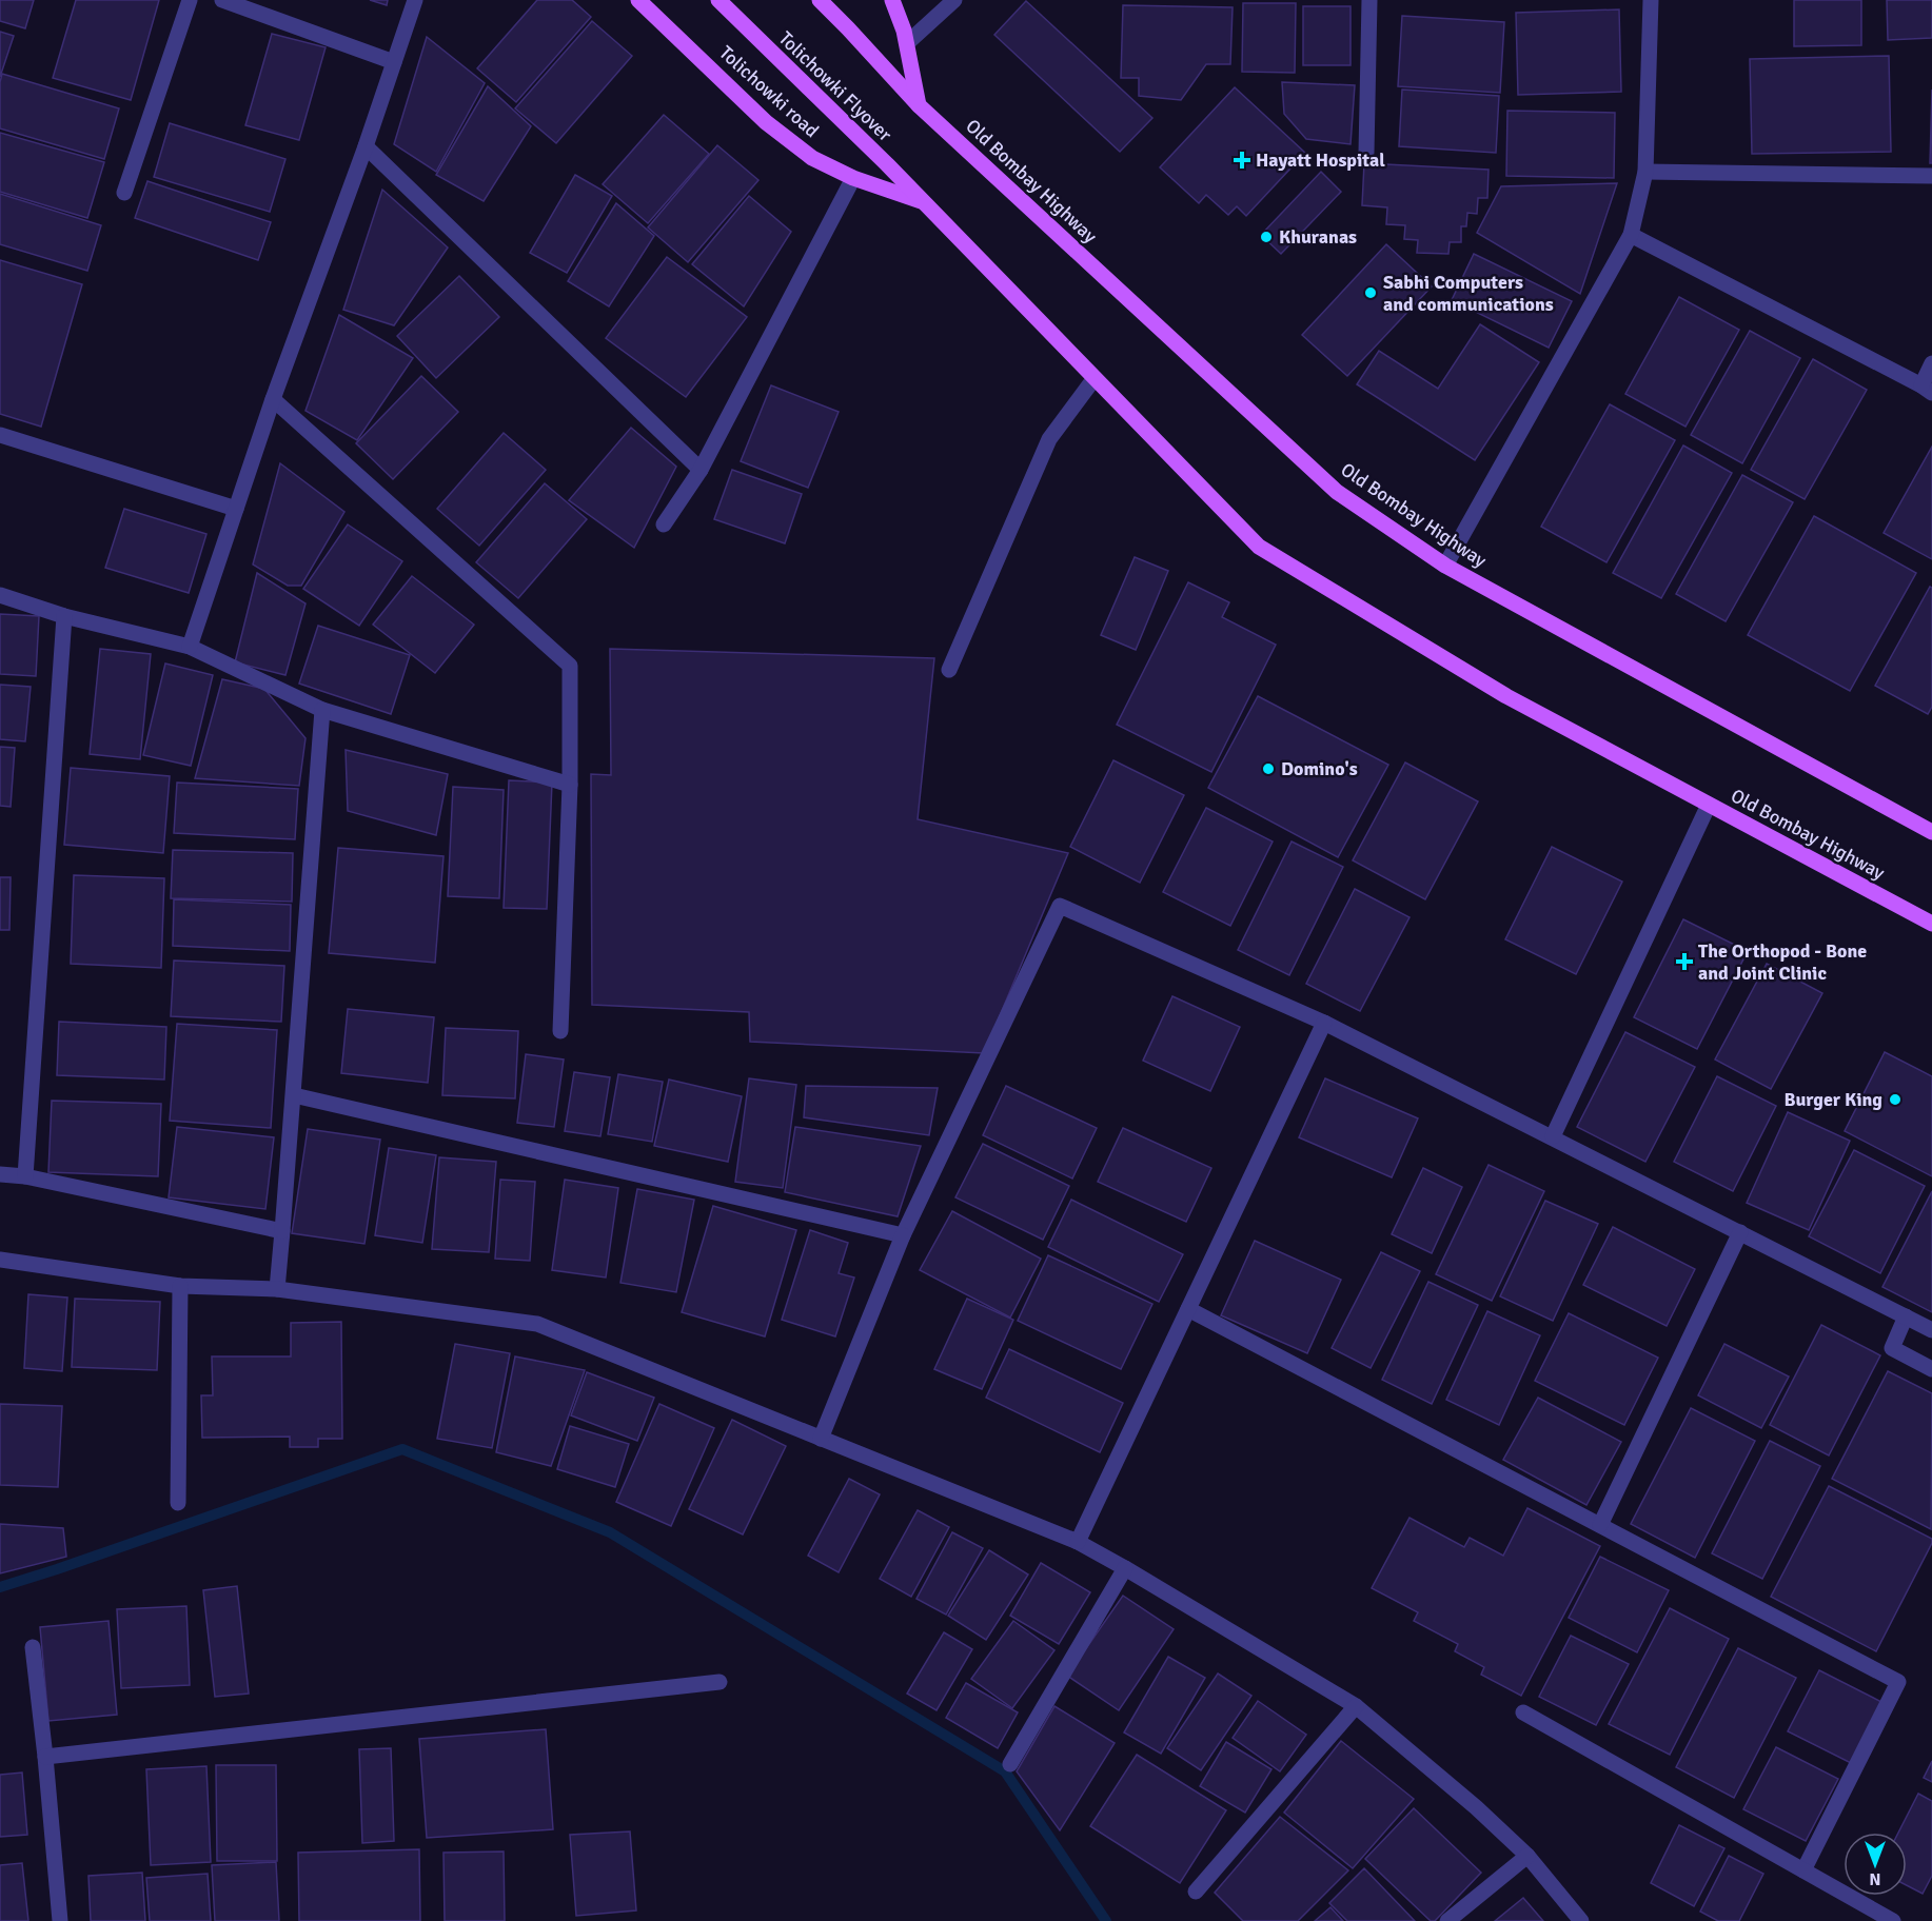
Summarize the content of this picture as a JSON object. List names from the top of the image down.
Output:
{
  "streets": {
    "main road": ["Tolichowki Flyover", "Tolichowki road", "Old Bombay Highway"]
  },
  "crossings": [
    ["Tolichowki Flyover", "Tolichowki road"],
    ["Tolichowki Flyover", "Old Bombay Highway"],
    ["Tolichowki road", "Old Bombay Highway"]
  ],
  "places": {
    "health": ["Hayatt Hospital", "The Orthopod - Bone and Joint Clinic"],
    "other": [
      "Khuranas",
      "Sabhi Computers and communications",
      "Domino's",
      "Burger King"
    ]
  },
  "north": "bottom"
}
